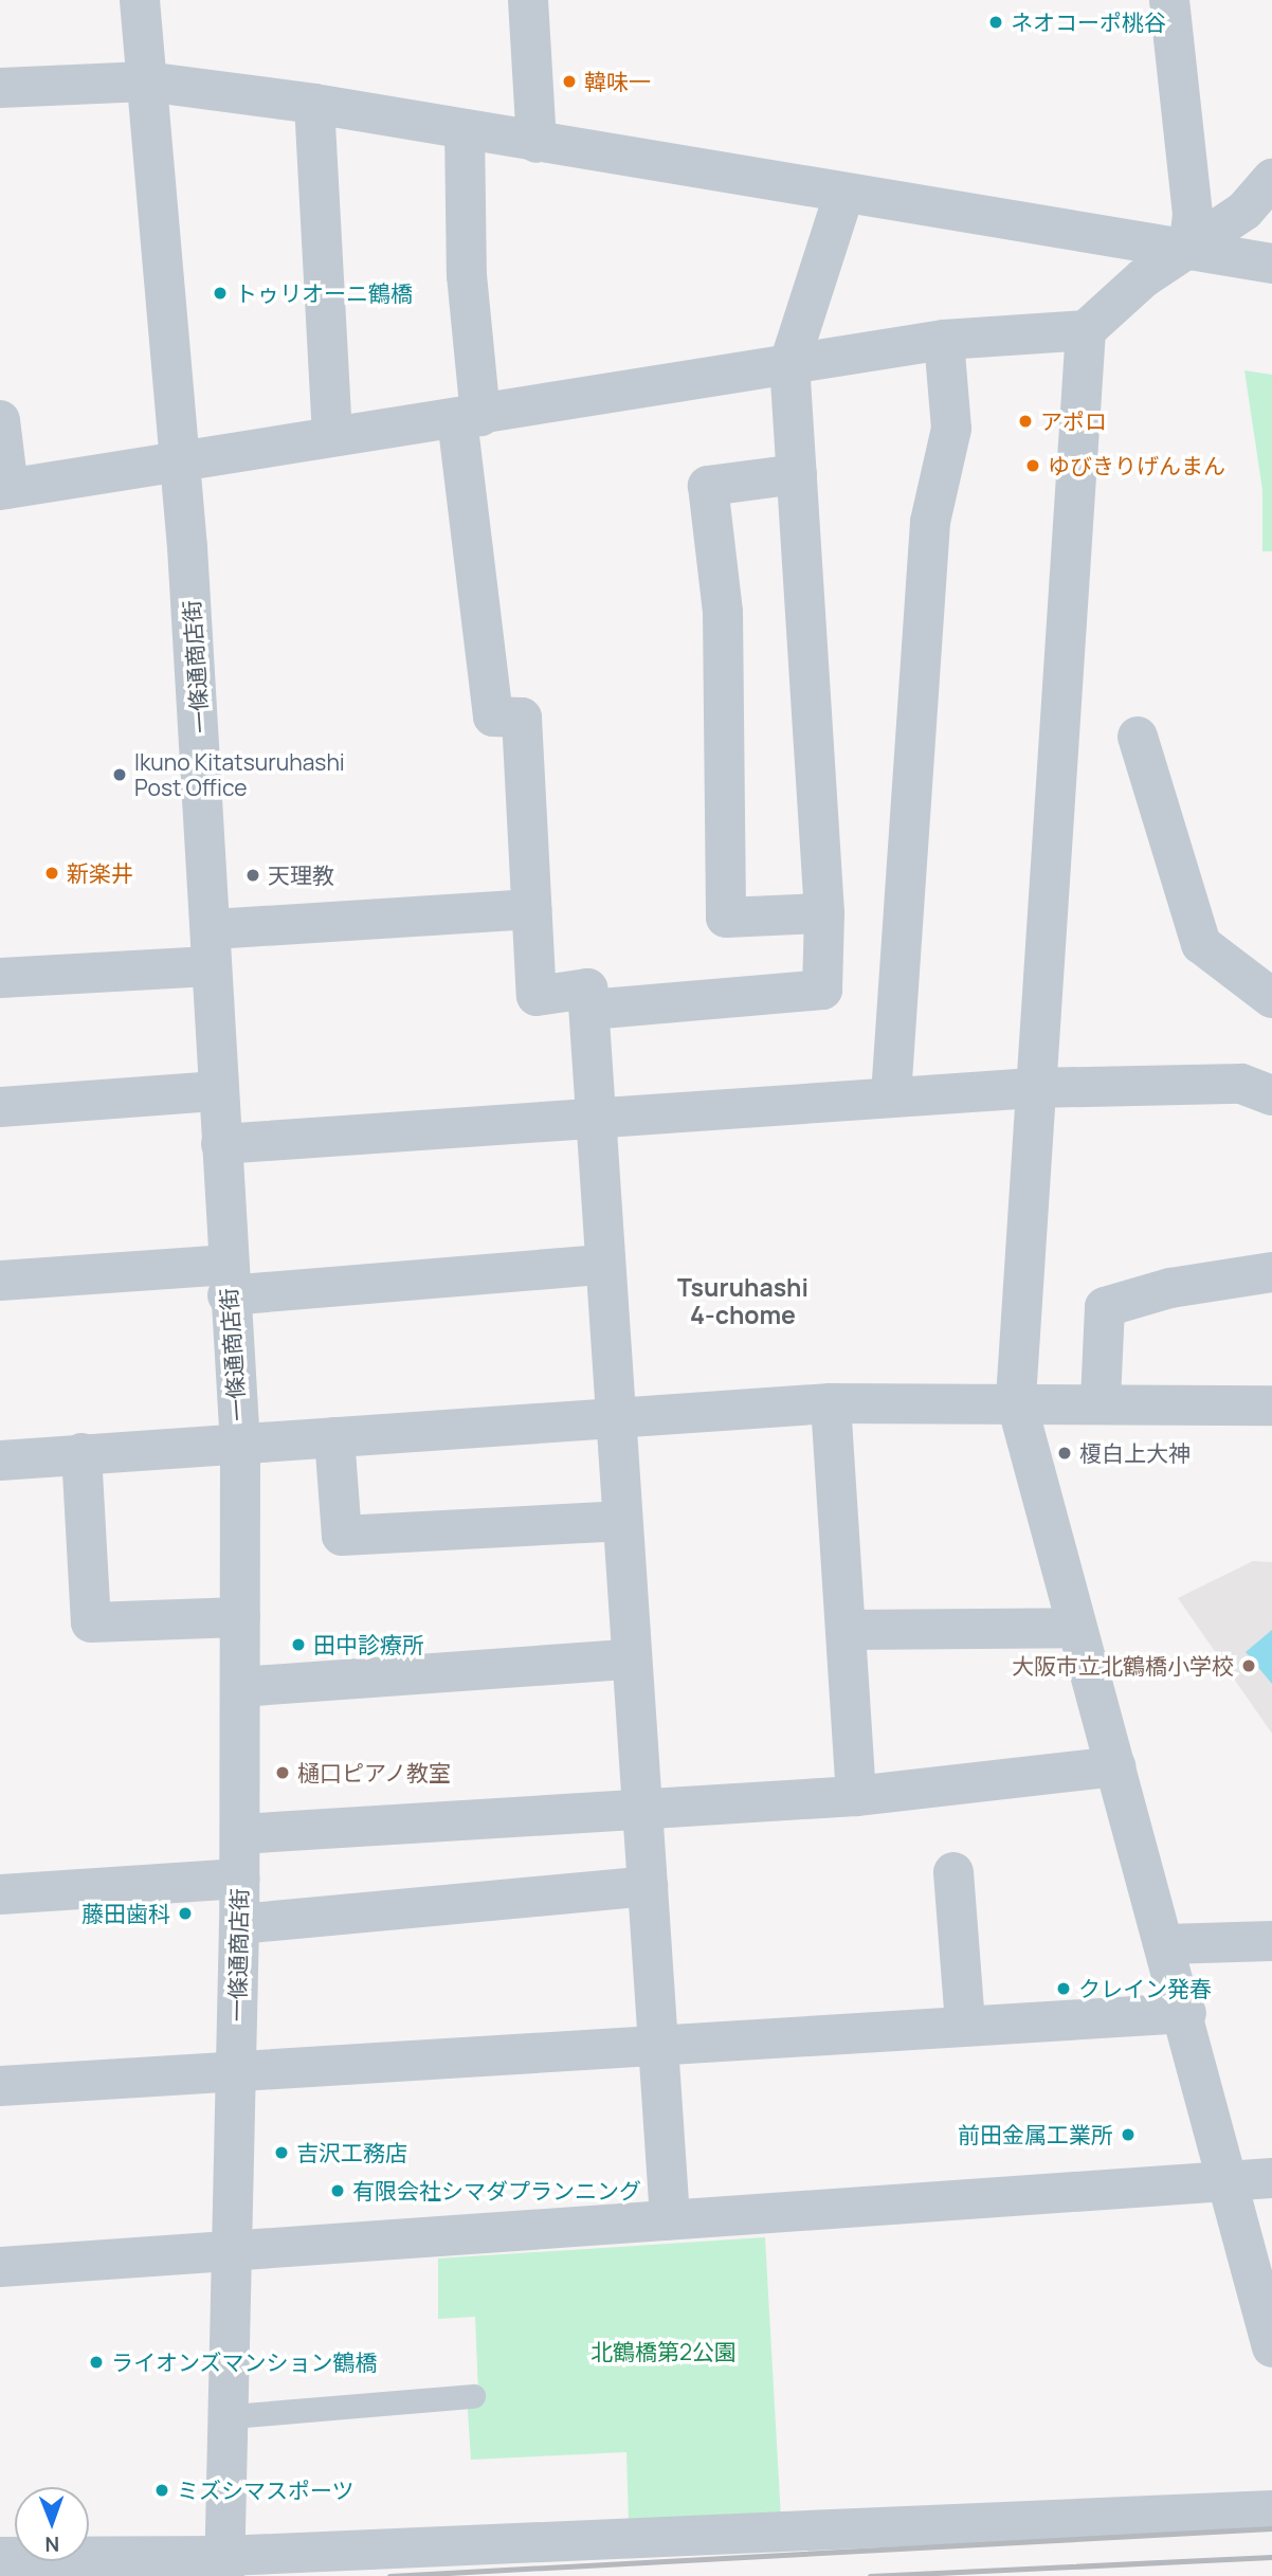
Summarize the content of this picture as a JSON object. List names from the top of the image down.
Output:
{
  "streets": {
    "street": ["一條通商店街"]
  },
  "districts": ["Tsuruhashi 4-chome"],
  "parks": ["北鶴橋第2公園"],
  "places": [
    "ネオコーポ桃谷",
    "韓味一",
    "トゥリオーニ鶴橋",
    "アポロ",
    "ゆびきりげんまん",
    "Ikuno Kitatsuruhashi Post Office",
    "新楽井",
    "天理教",
    "榎白上大神",
    "田中診療所",
    "大阪市立北鶴橋小学校",
    "樋口ピアノ教室",
    "藤田歯科",
    "クレイン発春",
    "前田金属工業所",
    "吉沢工務店",
    "有限会社シマダプランニング",
    "ライオンズマンション鶴橋",
    "ミズシマスポーツ"
  ],
  "north": "bottom"
}
